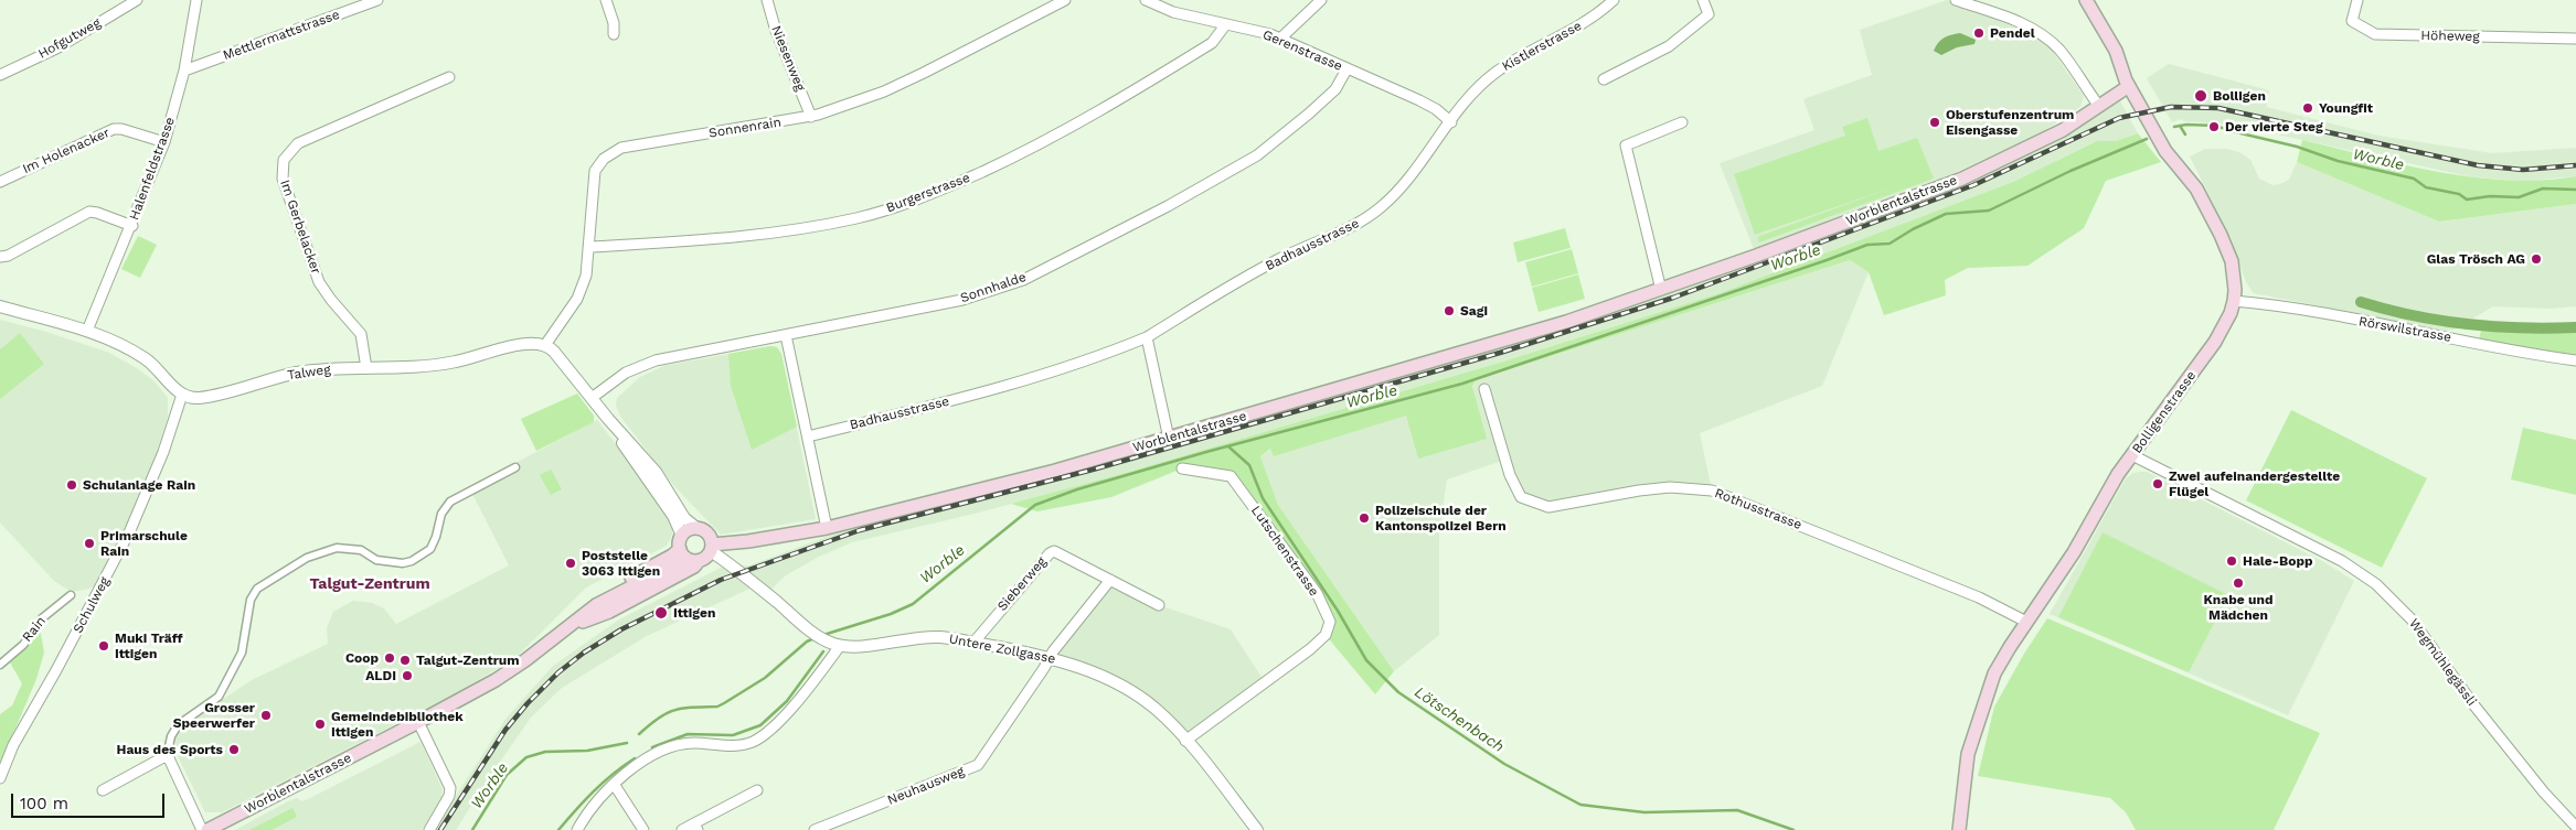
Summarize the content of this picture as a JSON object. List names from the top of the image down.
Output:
{
  "streets": {
    "main road": ["Worblentalstrasse", "Bolligenstrasse"],
    "street": [
      "Mettlermattstrasse",
      "Höheweg",
      "Hofgutweg",
      "Kistlerstrasse",
      "Gerenstrasse",
      "Niesenweg",
      "Sonnenrain",
      "Im Holenacker",
      "Halenfeldstrasse",
      "Burgerstrasse",
      "Im Gerbelacker",
      "Badhausstrasse",
      "Sonnhalde",
      "Rörswilstrasse",
      "Talweg",
      "Rothusstrasse",
      "Lutschenstrasse",
      "Sieberweg",
      "Schulweg",
      "Rain",
      "Untere Zollgasse",
      "Wegmühlegässli",
      "Neuhausweg"
    ]
  },
  "crossings": [
    ["Mettlermattstrasse", "Halenfeldstrasse"],
    ["Kistlerstrasse", "Gerenstrasse"],
    ["Kistlerstrasse", "Badhausstrasse"],
    ["Gerenstrasse", "Burgerstrasse"],
    ["Gerenstrasse", "Badhausstrasse"],
    ["Gerenstrasse", "Sonnhalde"],
    ["Niesenweg", "Sonnenrain"],
    ["Sonnenrain", "Burgerstrasse"],
    ["Sonnenrain", "Talweg"],
    ["Im Holenacker", "Halenfeldstrasse"],
    ["Worblentalstrasse", "Bolligenstrasse"],
    ["Im Gerbelacker", "Talweg"],
    ["Rörswilstrasse", "Bolligenstrasse"],
    ["Talweg", "Schulweg"],
    ["Bolligenstrasse", "Rothusstrasse"],
    ["Bolligenstrasse", "Wegmühlegässli"],
    ["Lutschenstrasse", "Untere Zollgasse"],
    ["Sieberweg", "Untere Zollgasse"],
    ["Untere Zollgasse", "Neuhausweg"]
  ],
  "districts": ["Talgut-Zentrum"],
  "water": ["Worble", "Lötschenbach"],
  "places": [
    "Pendel",
    "Bolligen",
    "Youngfit",
    "Oberstufenzentrum Eisengasse",
    "Der vierte Steg",
    "Glas Trösch AG",
    "Sagi",
    "Zwei aufeinandergestellte Flügel",
    "Schulanlage Rain",
    "Polizeischule der Kantonspolizei Bern",
    "Primarschule Rain",
    "Hale-Bopp",
    "Poststelle 3063 Ittigen",
    "Knabe und Mädchen",
    "Ittigen",
    "Muki Träff Ittigen",
    "Coop",
    "Talgut-Zentrum",
    "ALDI",
    "Grosser Speerwerfer",
    "Gemeindebibliothek Ittigen",
    "Haus des Sports"
  ],
  "scale_bar": "100 m"
}
